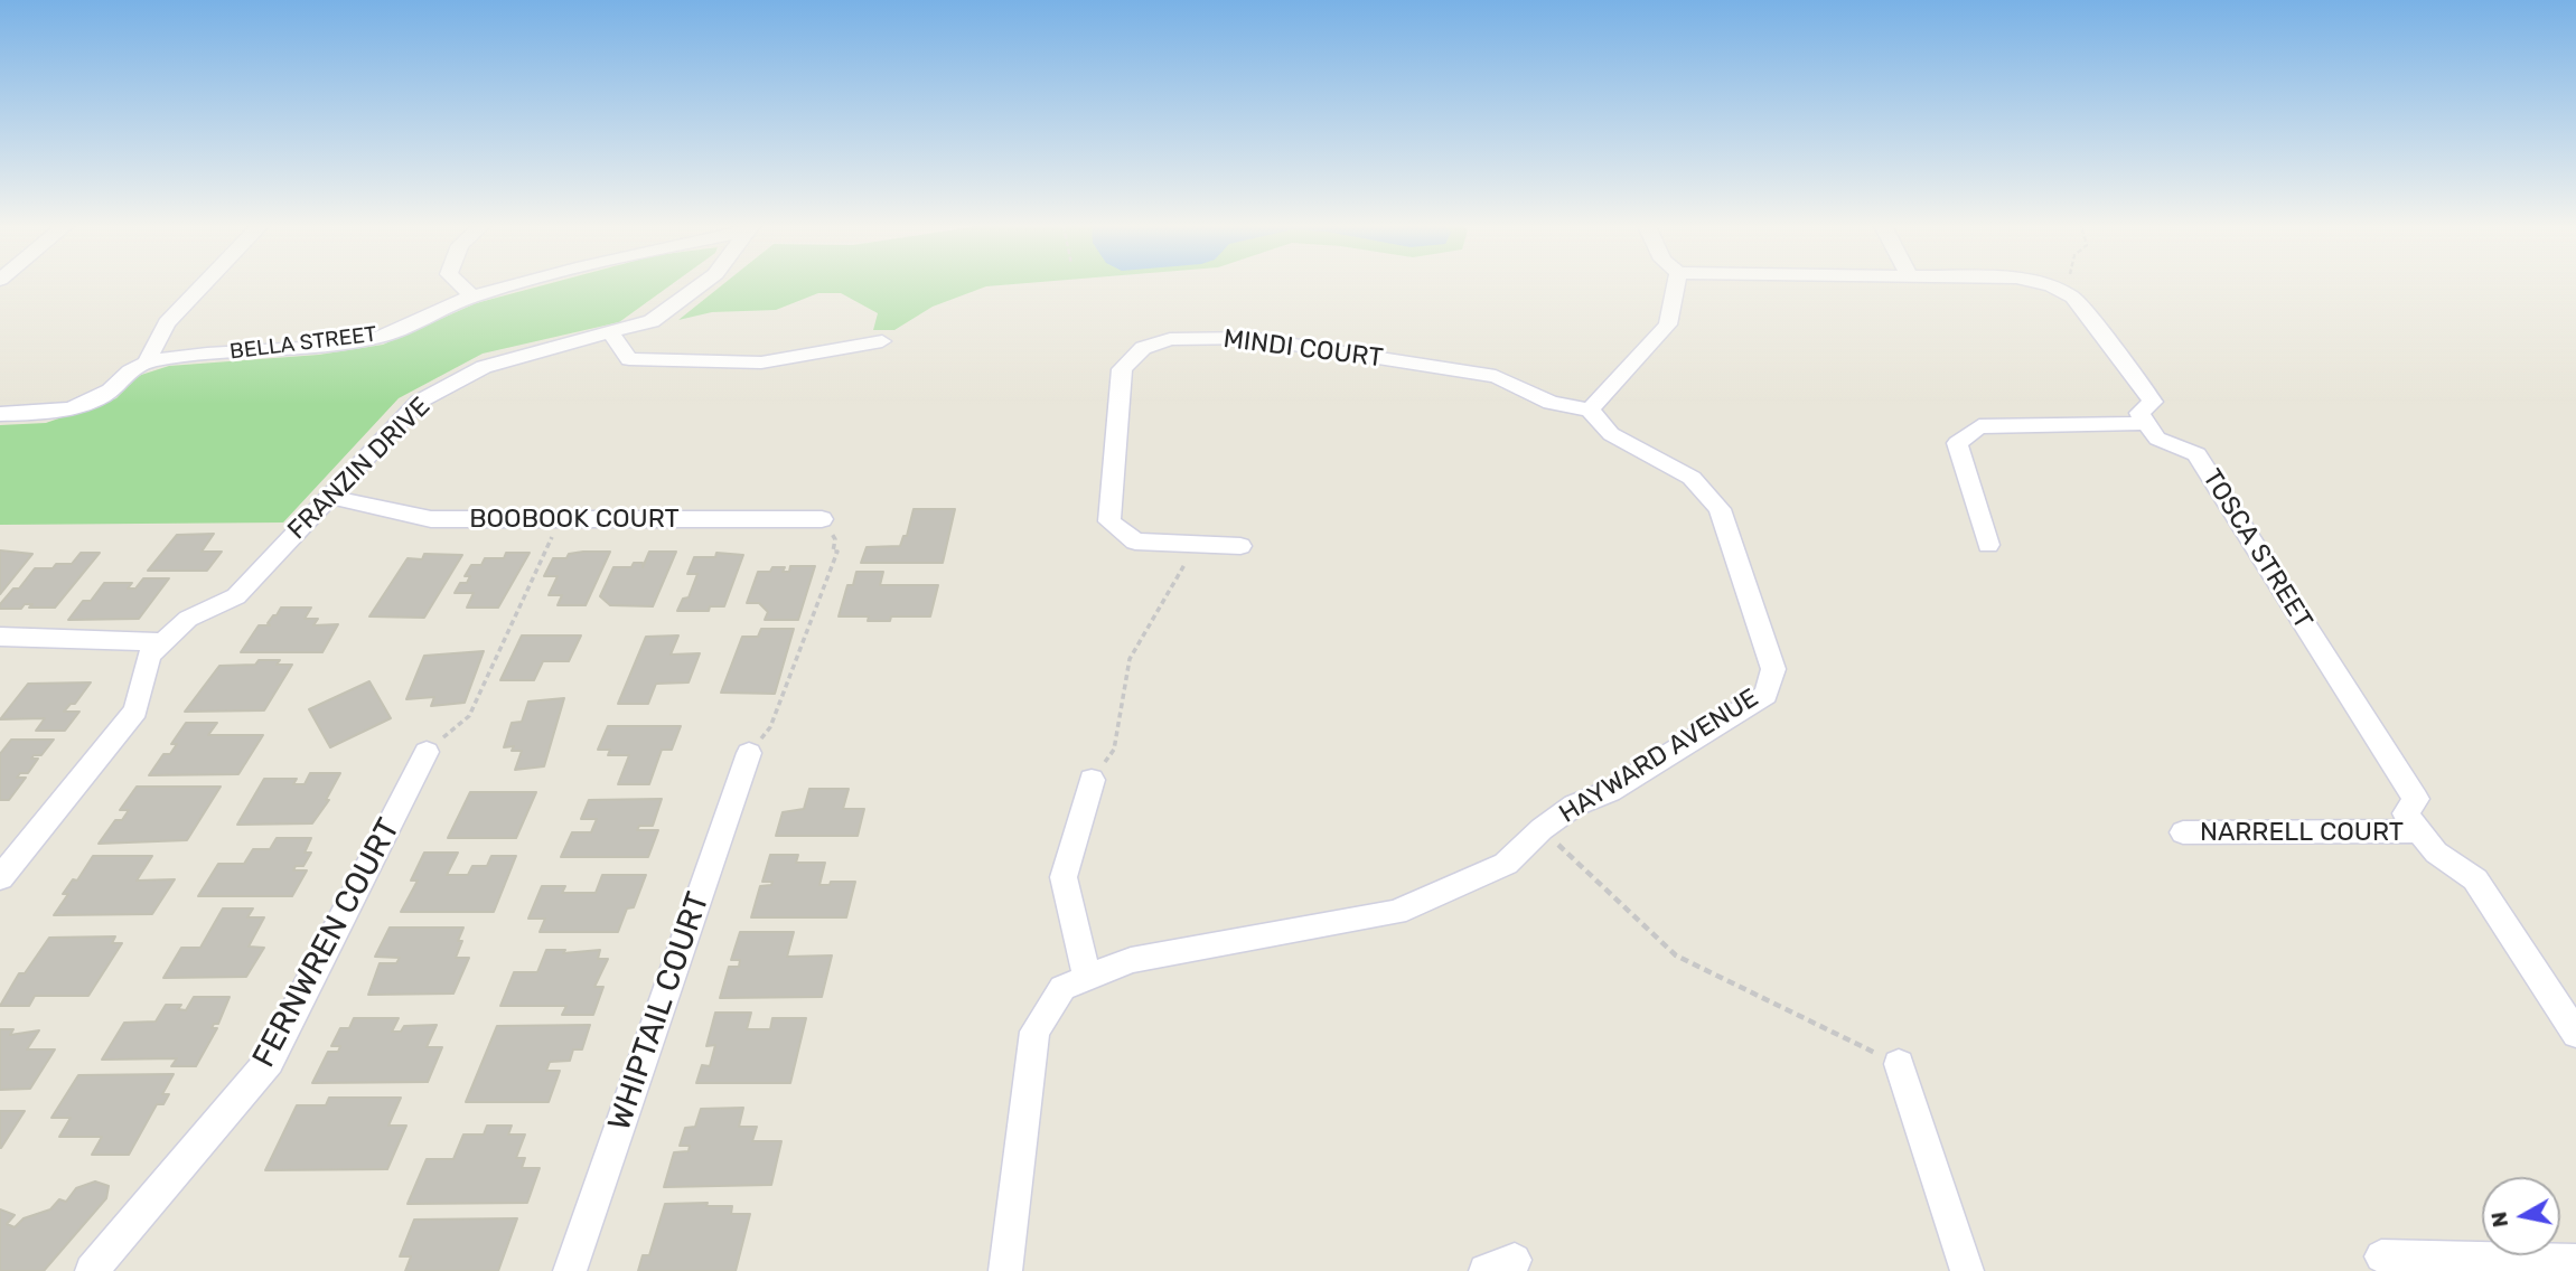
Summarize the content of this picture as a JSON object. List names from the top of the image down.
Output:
{
  "streets": {
    "street": [
      "BELLA STREET",
      "MINDI COURT",
      "FRANZIN DRIVE",
      "BOOBOOK COURT",
      "TOSCA STREET",
      "HAYWARD AVENUE",
      "NARRELL COURT",
      "FERNWREN COURT",
      "WHIPTAIL COURT"
    ]
  },
  "crossings": [
    ["MINDI COURT", "HAYWARD AVENUE"],
    ["FRANZIN DRIVE", "BOOBOOK COURT"],
    ["TOSCA STREET", "NARRELL COURT"]
  ],
  "north": "left"
}
